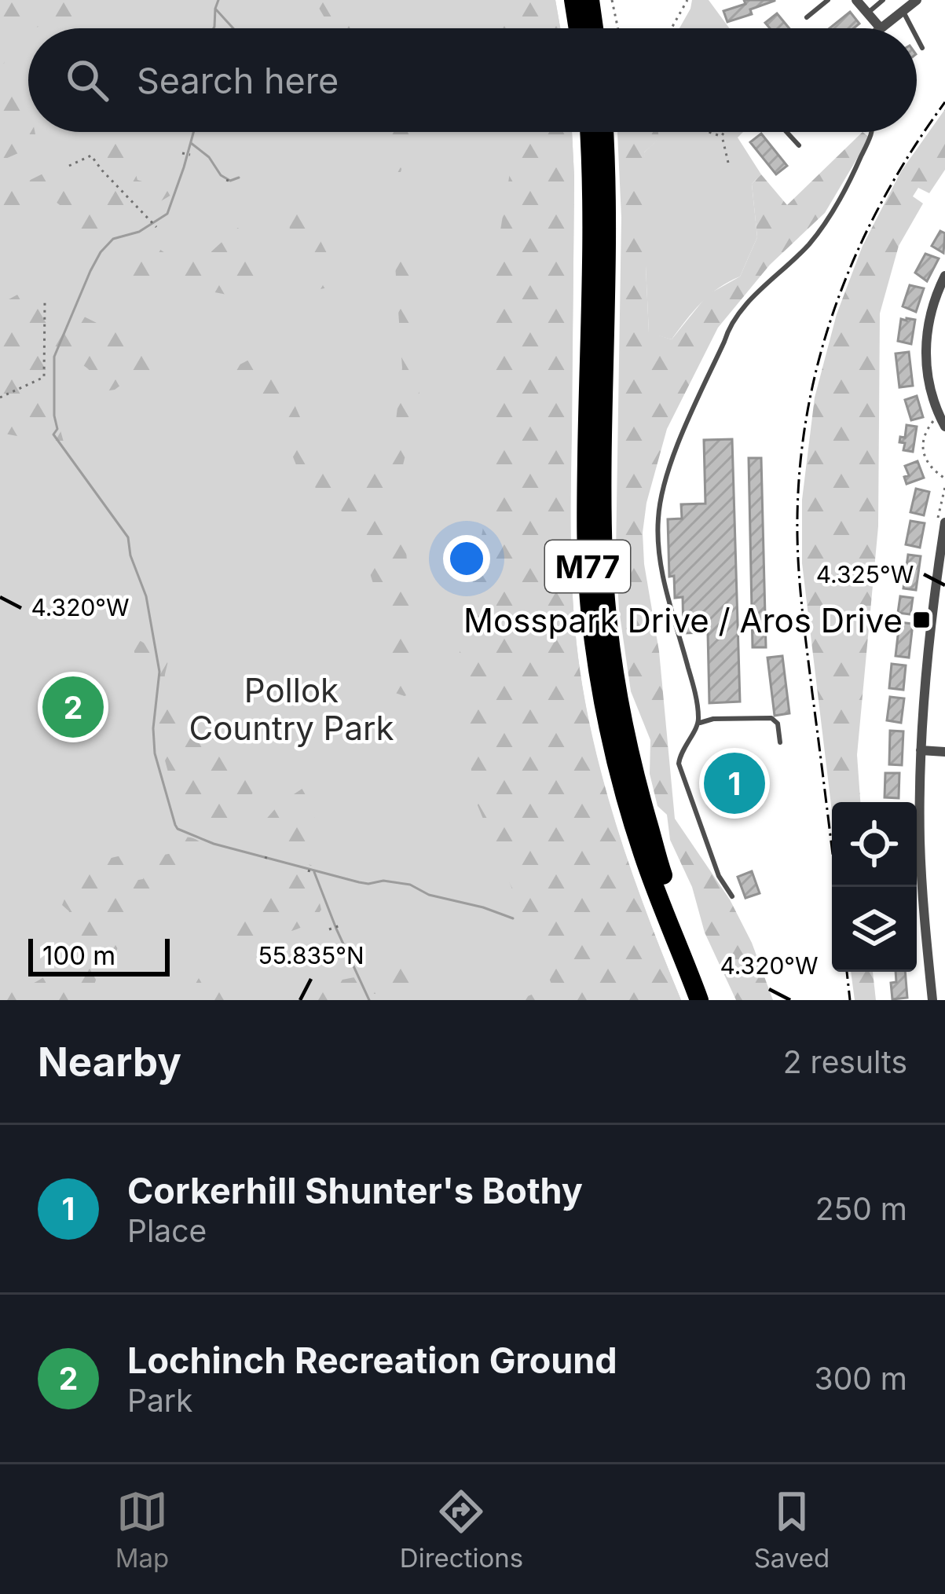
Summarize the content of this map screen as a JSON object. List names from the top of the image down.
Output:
{
  "streets": {
    "highway": ["M77"]
  },
  "parks": ["Pollok Country Park"],
  "places": {
    "transit": ["Mosspark Drive / Aros Drive"]
  },
  "scale_bar": "100 m",
  "page": {
    "search": "Search here",
    "pins": ["2", "1"],
    "scale": "100 m",
    "heading": ["Nearby", "2 results"],
    "list": [
      {
        "mark": "1",
        "name": "Corkerhill Shunter's Bothy",
        "note": "Place",
        "value": "250 m"
      },
      {
        "mark": "2",
        "name": "Lochinch Recreation Ground",
        "note": "Park",
        "value": "300 m"
      }
    ],
    "nav": ["Map", "Directions", "Saved"]
  },
  "coordinates": ["4.325°W", "4.320°W", "55.835°N"]
}
